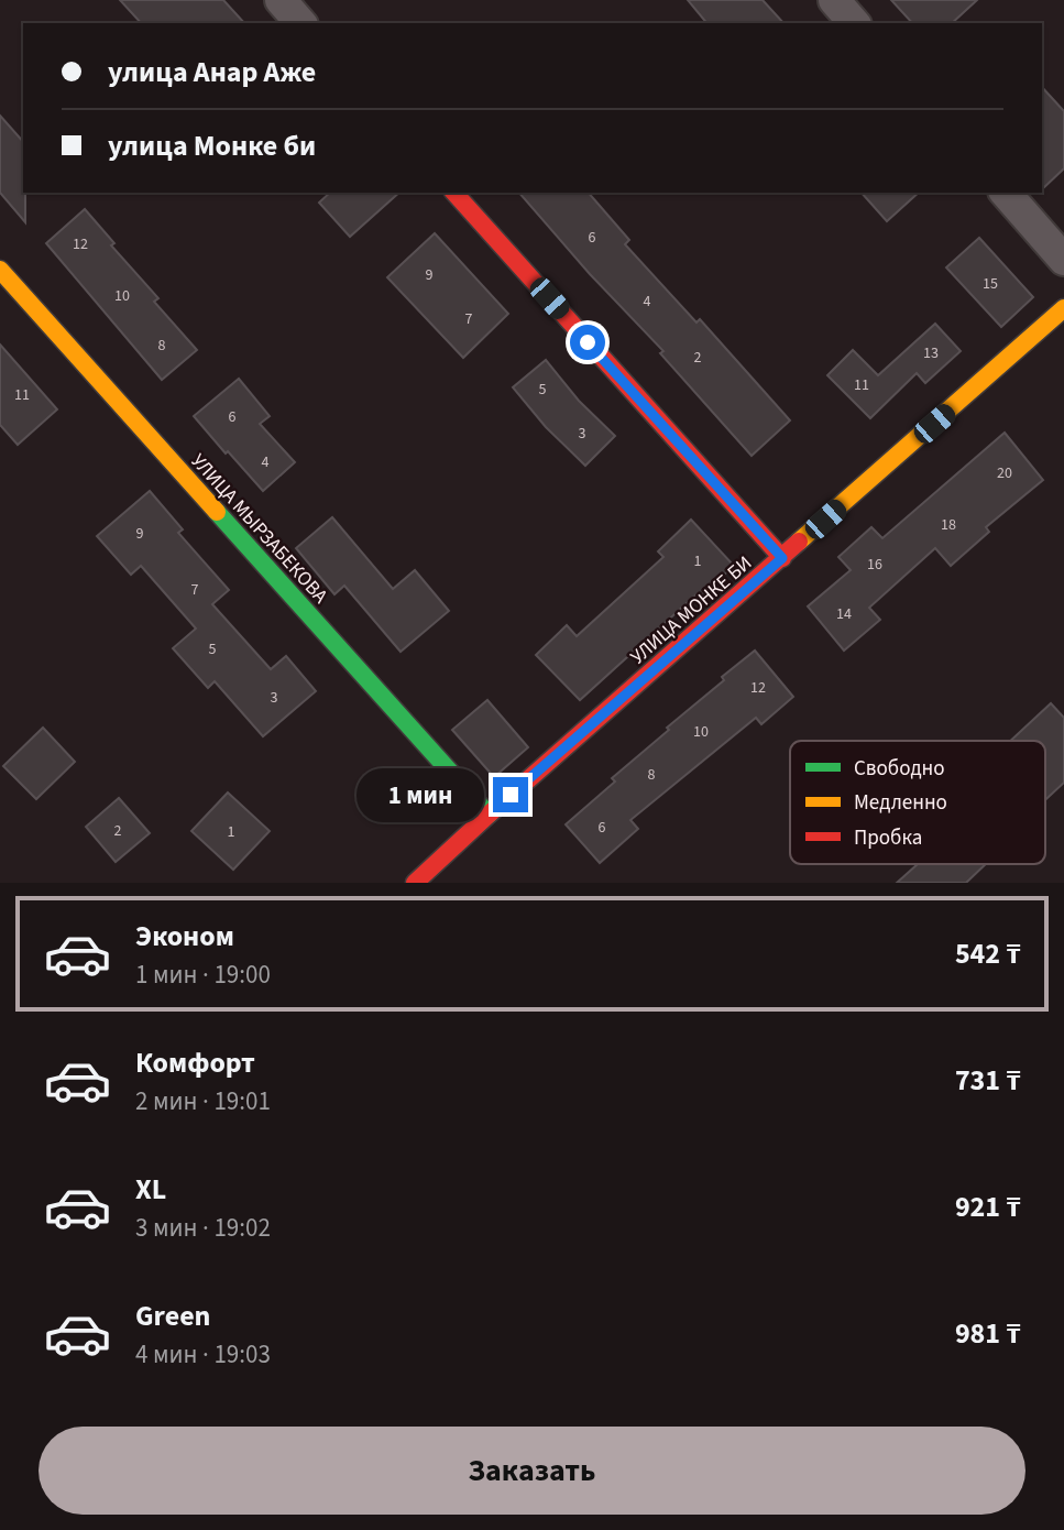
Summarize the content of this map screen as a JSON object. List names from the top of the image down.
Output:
{
  "streets": {
    "street": ["УЛИЦА МЫРЗАБЕКОВА", "УЛИЦА МОНКЕ БИ"]
  },
  "crossings": [
    ["УЛИЦА МЫРЗАБЕКОВА", "УЛИЦА МОНКЕ БИ"]
  ],
  "house_numbers": [
    "6",
    "12",
    "9",
    "15",
    "10",
    "4",
    "7",
    "8",
    "13",
    "2",
    "11",
    "5",
    "11",
    "6",
    "3",
    "4",
    "20",
    "18",
    "9",
    "1",
    "16",
    "7",
    "14",
    "5",
    "12",
    "3",
    "10",
    "8",
    "6",
    "2",
    "1"
  ],
  "legend": ["Свободно", "Медленно", "Пробка"],
  "page": {
    "banner": ["улица Анар Аже", "улица Монке би"],
    "bubble": "1 мин",
    "list": [
      {
        "name": "Эконом",
        "note": "1 мин · 19:00",
        "value": "542 ₸"
      },
      {
        "name": "Комфорт",
        "note": "2 мин · 19:01",
        "value": "731 ₸"
      },
      {
        "name": "XL",
        "note": "3 мин · 19:02",
        "value": "921 ₸"
      },
      {
        "name": "Green",
        "note": "4 мин · 19:03",
        "value": "981 ₸"
      }
    ],
    "buttons": "Заказать"
  }
}
